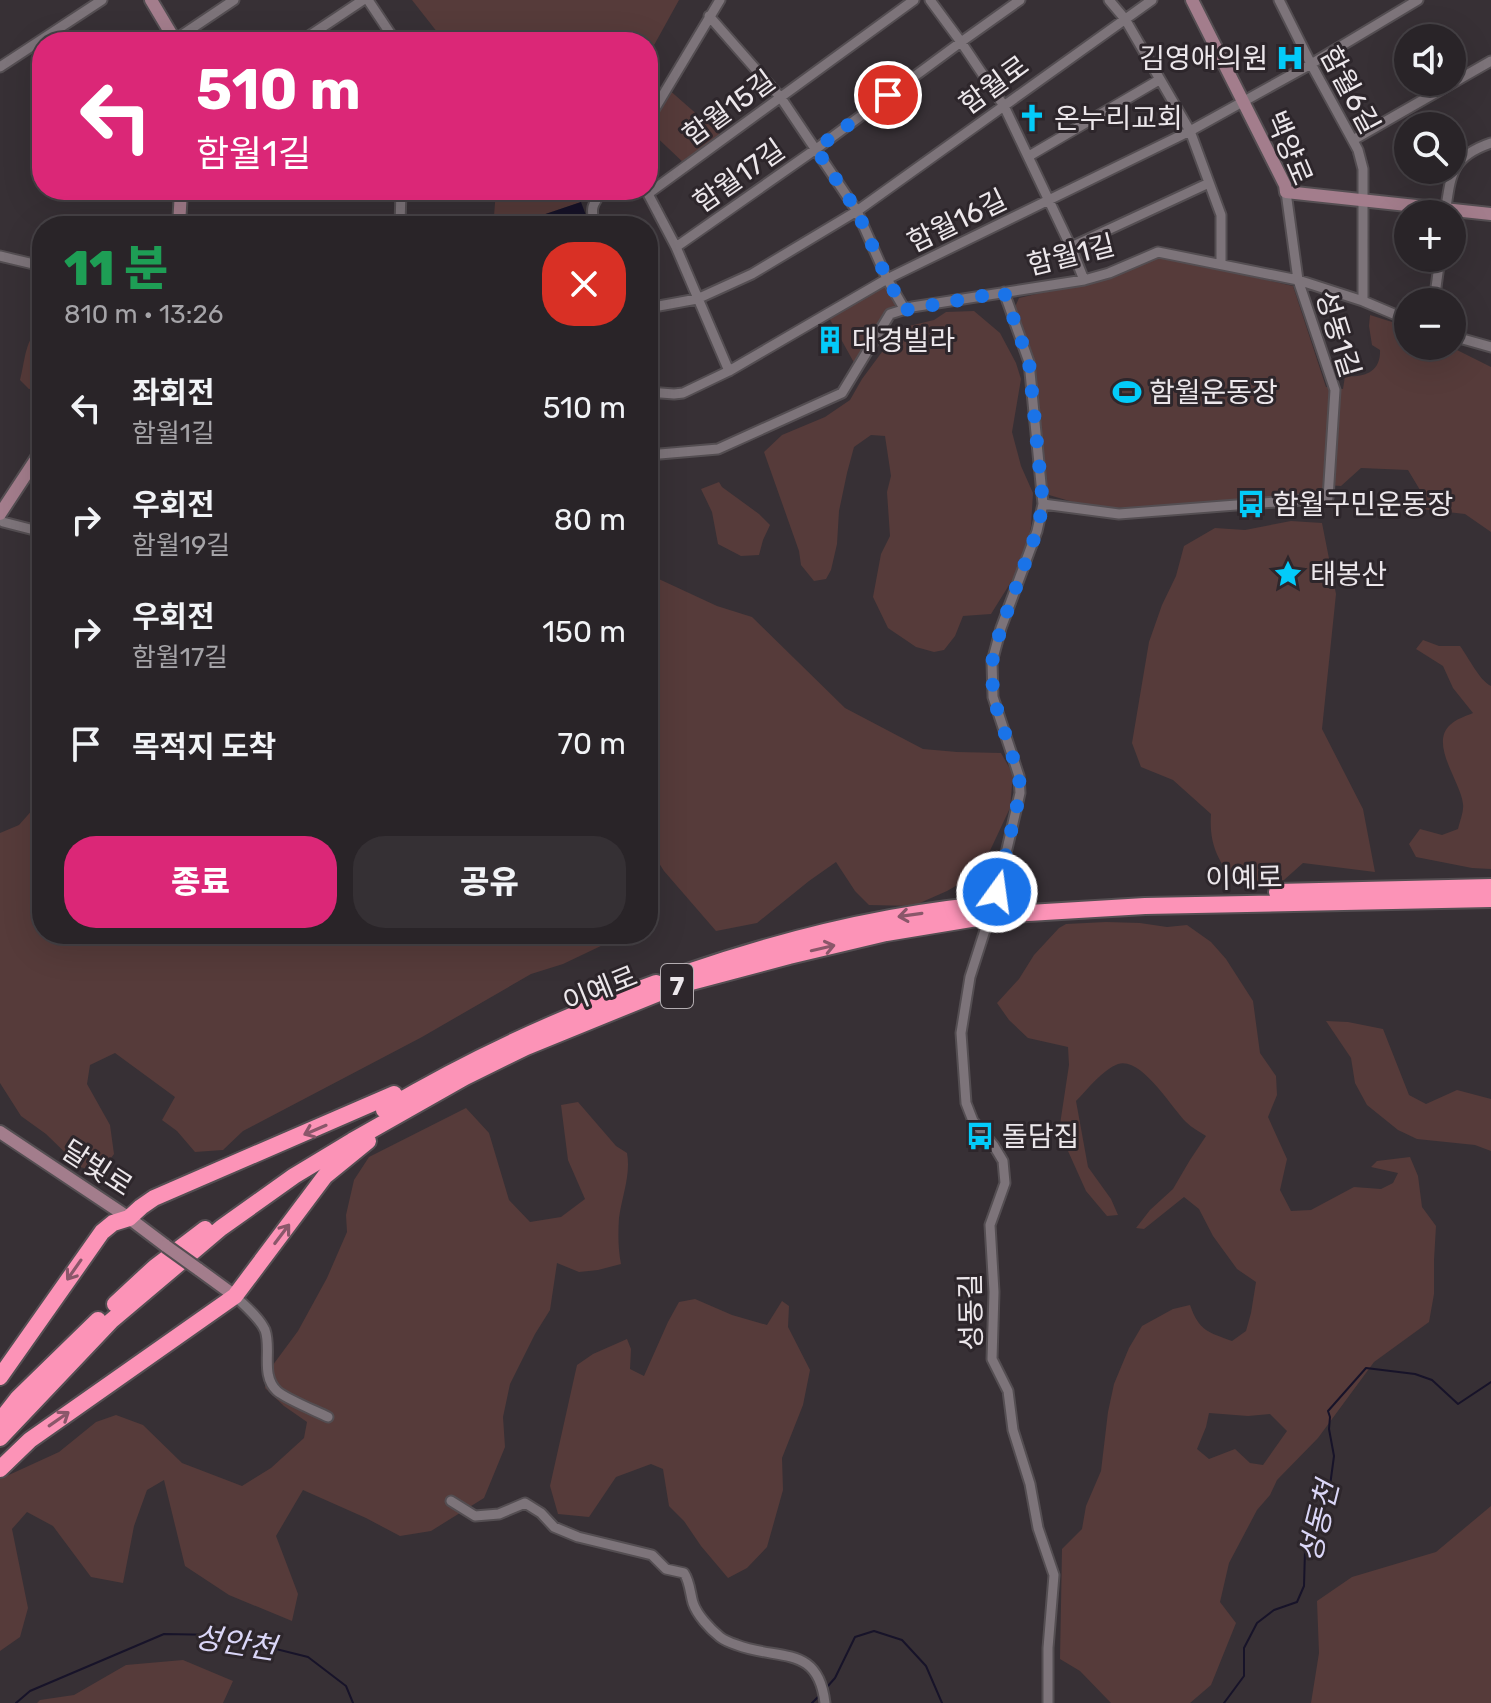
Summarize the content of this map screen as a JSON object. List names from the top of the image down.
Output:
{
  "streets": {
    "highway": ["이예로", "7"],
    "street": [
      "함월로",
      "함월6길",
      "함월15길",
      "백양로",
      "함월17길",
      "함월16길",
      "함월1길",
      "성동1길",
      "달빛로",
      "성동길"
    ]
  },
  "crossings": [
    ["함월로", "함월15길"],
    ["함월6길", "함월16길"],
    ["함월6길", "함월1길"],
    ["함월15길", "함월17길"],
    ["함월15길", "함월16길"],
    ["백양로", "함월16길"],
    ["백양로", "함월1길"],
    ["백양로", "성동1길"],
    ["함월1길", "성동1길"]
  ],
  "water": ["성동천", "성안천"],
  "places": {
    "hospital": ["김영애의원"],
    "church": ["온누리교회"],
    "building": ["대경빌라"],
    "sports": ["함월운동장"],
    "bus stop": ["함월구민운동장", "돌담집"],
    "place": ["태봉산"]
  },
  "page": {
    "map_buttons": ["+", "−"],
    "turn": ["510 m", "함월1길"],
    "heading": ["11 분", "810 m · 13:26"],
    "list": [
      {
        "name": "좌회전",
        "note": "함월1길",
        "value": "510 m"
      },
      {
        "name": "우회전",
        "note": "함월19길",
        "value": "80 m"
      },
      {
        "name": "우회전",
        "note": "함월17길",
        "value": "150 m"
      },
      {
        "name": "목적지 도착",
        "value": "70 m"
      }
    ],
    "buttons": ["종료", "공유"]
  }
}
